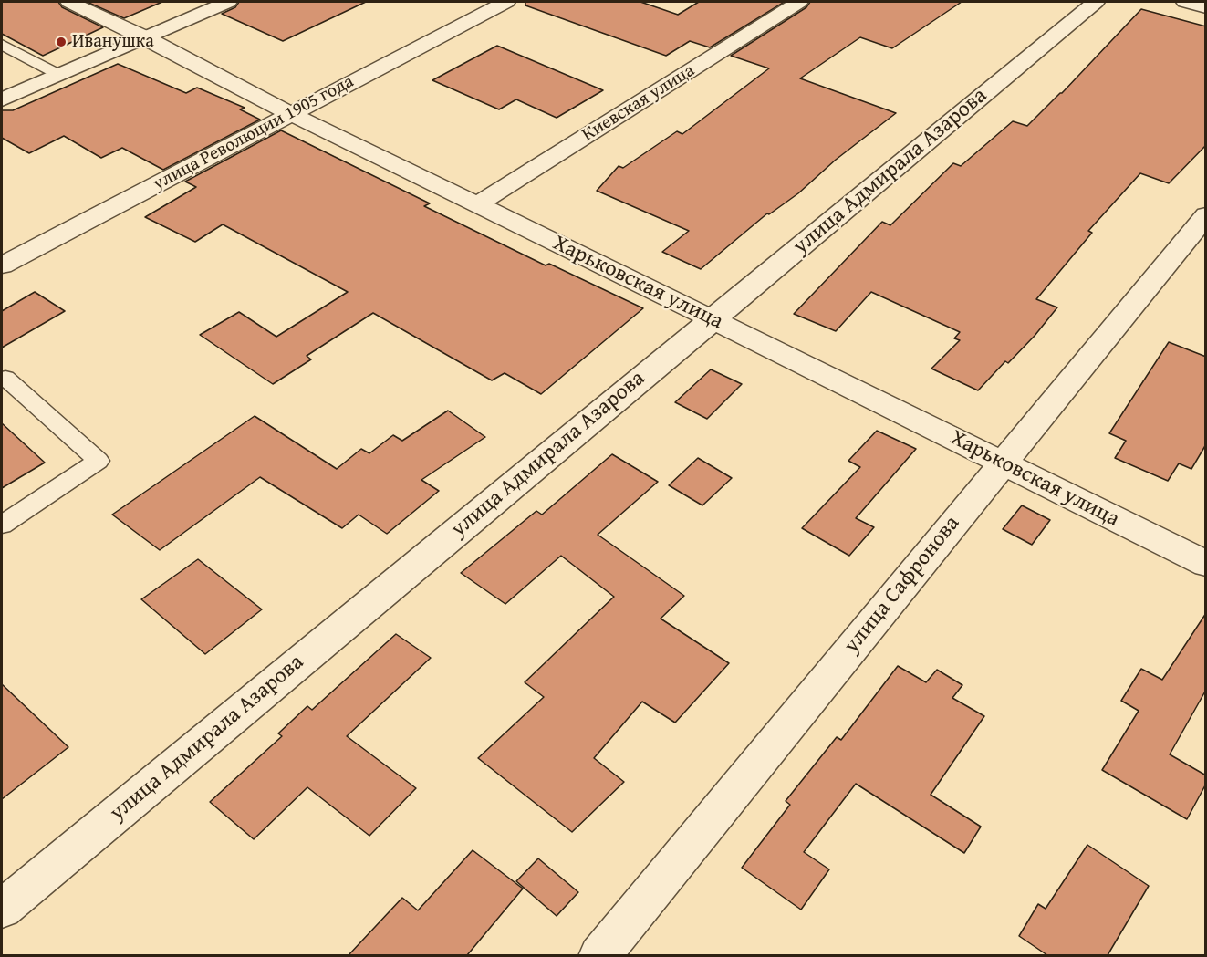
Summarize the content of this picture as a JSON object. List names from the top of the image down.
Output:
{
  "streets": {
    "street": [
      "Киевская улица",
      "улица Революции 1905 года",
      "улица Адмирала Азарова",
      "Харьковская улица",
      "улица Сафронова"
    ]
  },
  "crossings": [
    ["Киевская улица", "Харьковская улица"],
    ["улица Революции 1905 года", "Харьковская улица"],
    ["улица Адмирала Азарова", "Харьковская улица"],
    ["Харьковская улица", "улица Сафронова"]
  ],
  "places": ["Иванушка"]
}
